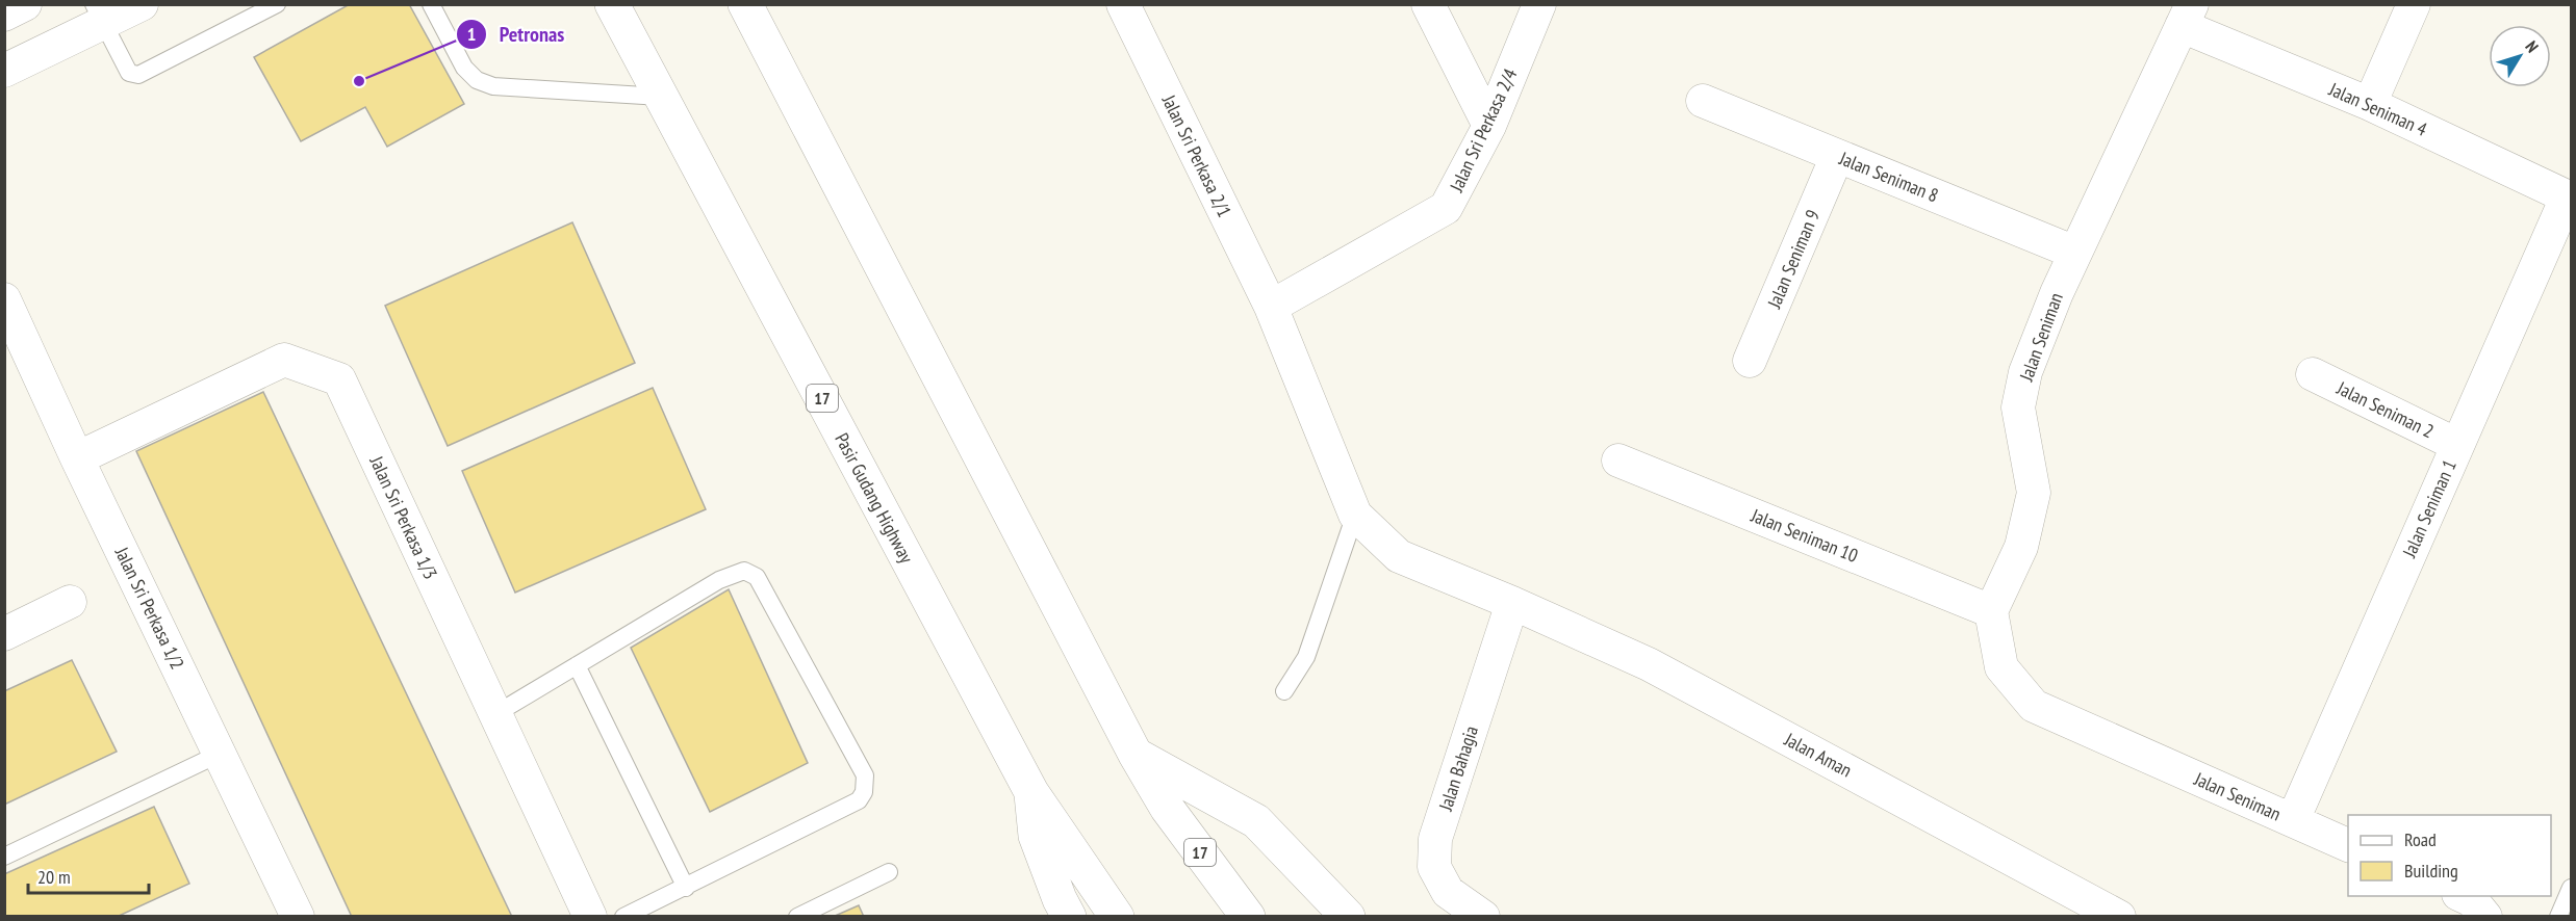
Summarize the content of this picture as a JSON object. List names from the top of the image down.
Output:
{
  "streets": {
    "highway": ["17", "Pasir Gudang Highway"],
    "street": [
      "Jalan Seniman 4",
      "Jalan Sri Perkasa 2/4",
      "Jalan Sri Perkasa 2/1",
      "Jalan Seniman 8",
      "Jalan Seniman 9",
      "Jalan Seniman",
      "Jalan Seniman 2",
      "Jalan Seniman 1",
      "Jalan Sri Perkasa 1/3",
      "Jalan Seniman 10",
      "Jalan Sri Perkasa 1/2",
      "Jalan Aman",
      "Jalan Bahagia"
    ]
  },
  "crossings": [
    ["Jalan Seniman 4", "Jalan Seniman"],
    ["Jalan Seniman 4", "Jalan Seniman 1"],
    ["Jalan Sri Perkasa 2/4", "Jalan Sri Perkasa 2/1"],
    ["Jalan Sri Perkasa 2/1", "Jalan Aman"],
    ["Jalan Seniman 8", "Jalan Seniman 9"],
    ["Jalan Seniman 8", "Jalan Seniman"],
    ["Jalan Seniman", "Jalan Seniman 1"],
    ["Jalan Seniman", "Jalan Seniman 10"],
    ["Jalan Seniman 2", "Jalan Seniman 1"],
    ["Jalan Sri Perkasa 1/3", "Jalan Sri Perkasa 1/2"],
    ["Jalan Aman", "Jalan Bahagia"]
  ],
  "places": ["Petronas"],
  "legend": ["Road", "Building"],
  "scale_bar": "20 m",
  "north": "top right"
}
